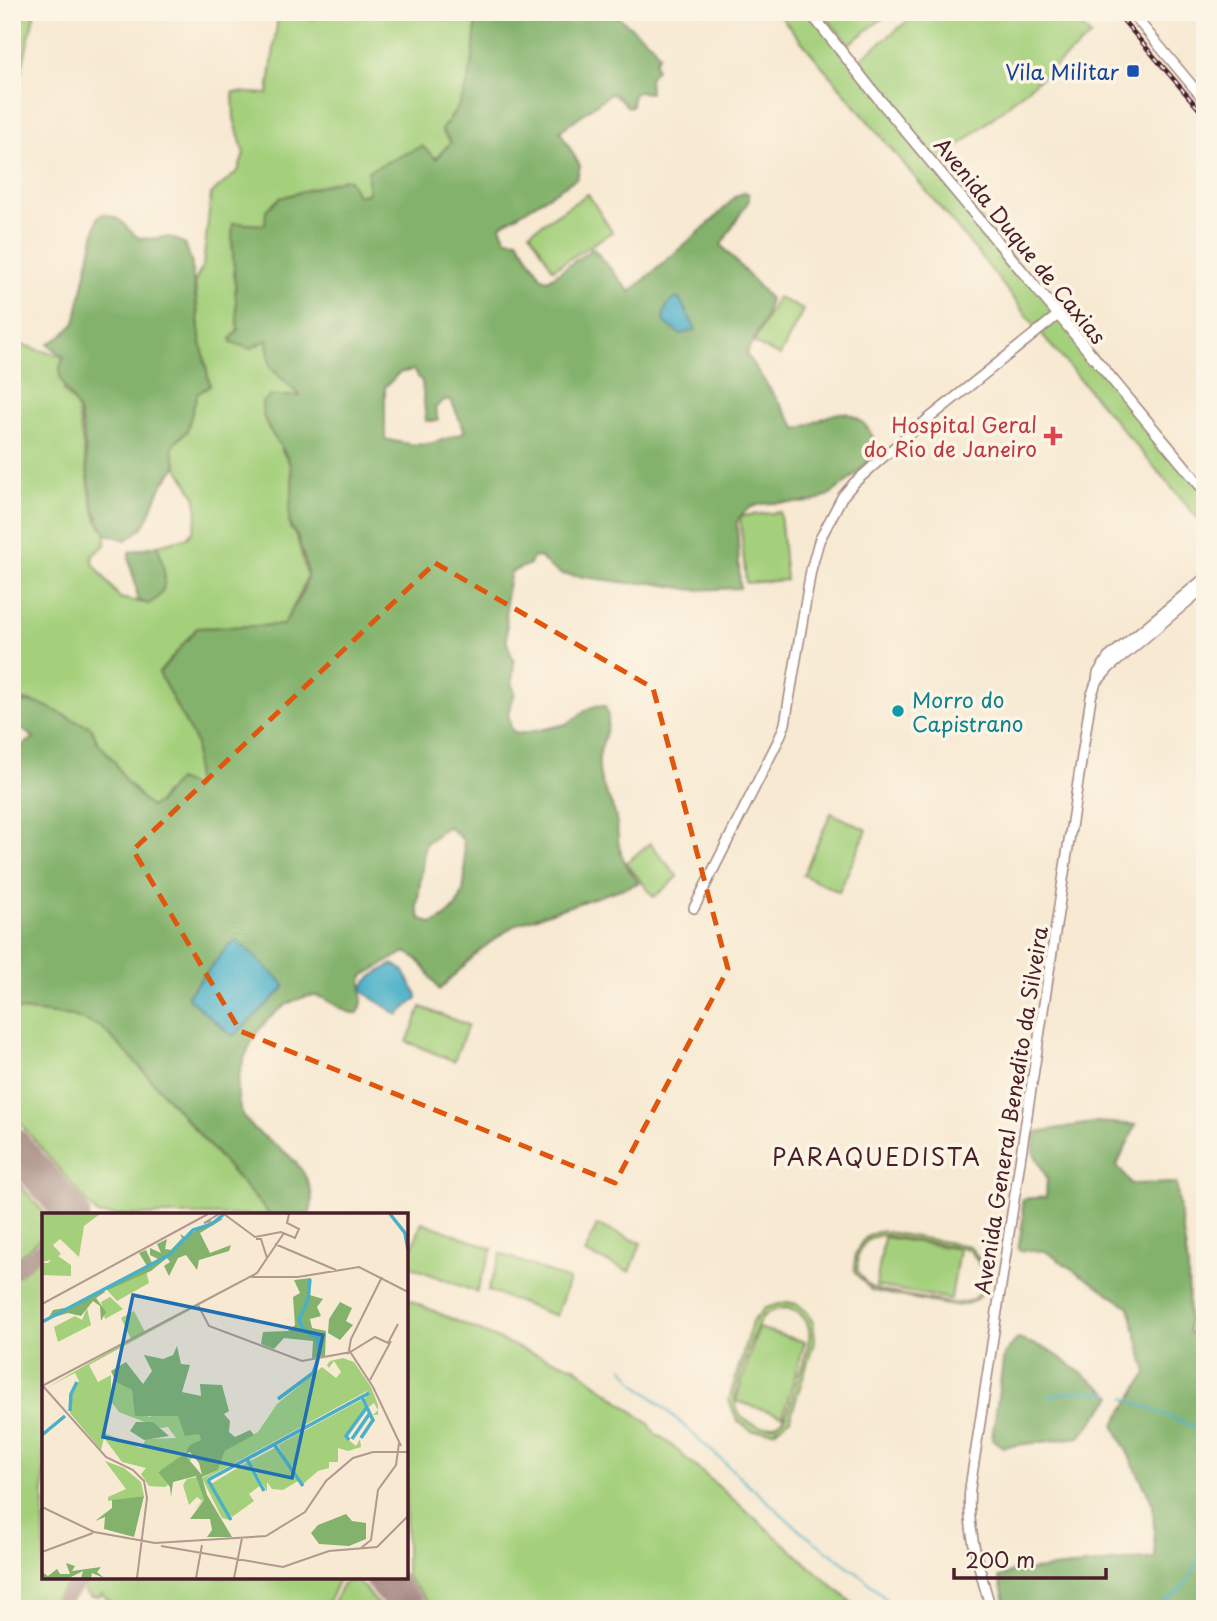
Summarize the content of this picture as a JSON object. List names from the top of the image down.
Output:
{
  "streets": {
    "main road": ["Avenida Duque de Caxias", "Avenida General Benedito da Silveira"]
  },
  "districts": ["PARAQUEDISTA"],
  "places": {
    "transit": ["Vila Militar"],
    "health": ["Hospital Geral do Rio de Janeiro"],
    "other": ["Morro do Capistrano"]
  },
  "scale_bar": "200 m"
}
